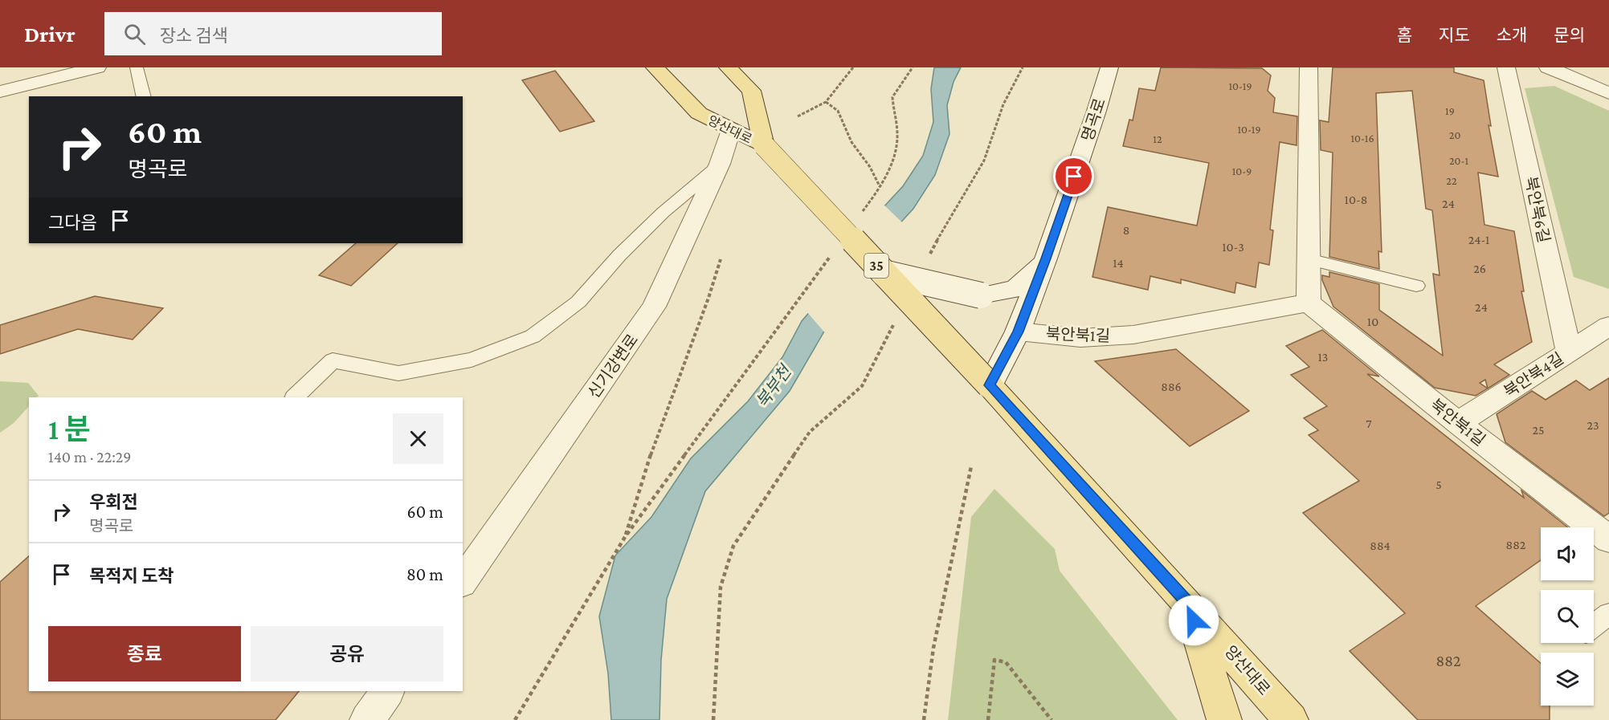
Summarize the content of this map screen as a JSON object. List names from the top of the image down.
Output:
{
  "streets": {
    "main road": ["양산대로", "35"],
    "street": [
      "명곡로",
      "북안북6길",
      "북안북1길",
      "신기강변로",
      "북안북4길"
    ]
  },
  "crossings": [
    ["명곡로", "양산대로"],
    ["명곡로", "35"],
    ["명곡로", "북안북1길"],
    ["양산대로", "35"],
    ["양산대로", "신기강변로"],
    ["북안북6길", "북안북4길"],
    ["북안북1길", "북안북4길"]
  ],
  "water": ["북부천"],
  "house_numbers": [
    "10-19",
    "19",
    "10-19",
    "20",
    "10-16",
    "12",
    "20-1",
    "10-9",
    "22",
    "10-8",
    "24",
    "8",
    "24-1",
    "10-3",
    "14",
    "26",
    "24",
    "10",
    "13",
    "886",
    "7",
    "23",
    "25",
    "5",
    "882",
    "884",
    "882"
  ],
  "page": {
    "header": "Drivr",
    "search": "장소 검색",
    "nav": [
      "홈",
      "지도",
      "소개",
      "문의"
    ],
    "turn": ["60 m", "명곡로"],
    "then": "그다음",
    "heading": ["1 분", "140 m · 22:29"],
    "list": [
      {
        "name": "우회전",
        "note": "명곡로",
        "value": "60 m"
      },
      {
        "name": "목적지 도착",
        "value": "80 m"
      }
    ],
    "buttons": ["종료", "공유"]
  }
}
